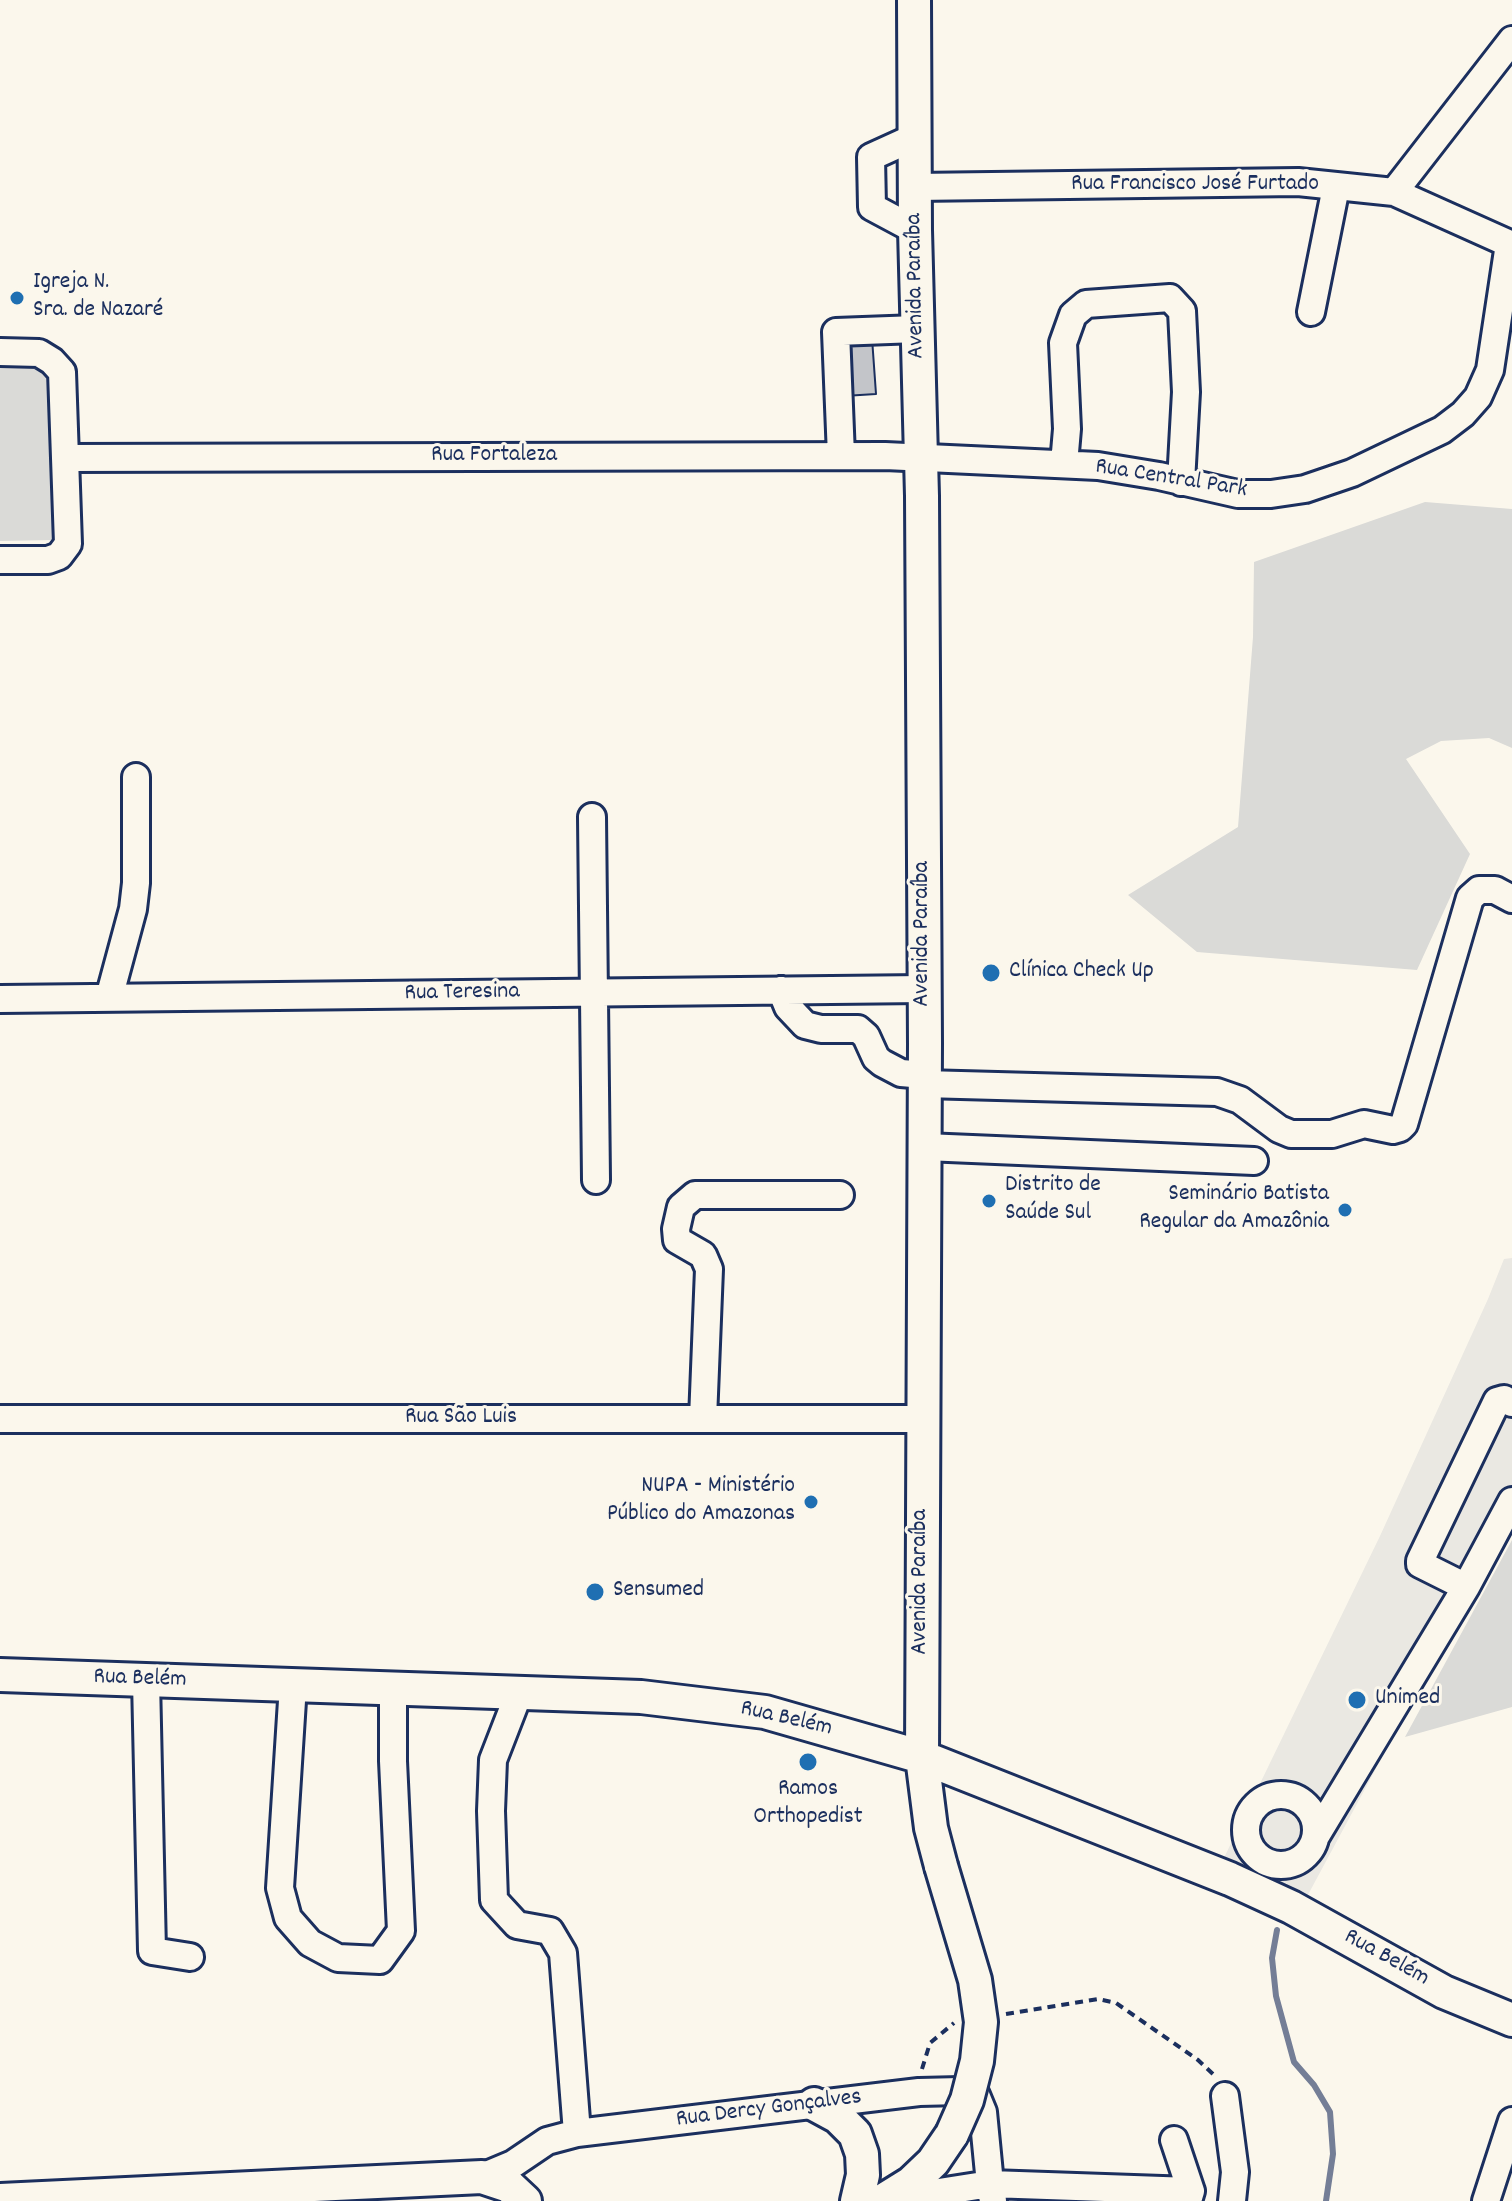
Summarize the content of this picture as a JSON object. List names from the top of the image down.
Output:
{
  "streets": {
    "main road": ["Avenida Paraíba", "Rua Belém"],
    "street": [
      "Rua Francisco José Furtado",
      "Rua Fortaleza",
      "Rua Central Park",
      "Rua Teresina",
      "Rua São Luis",
      "Rua Dercy Gonçalves"
    ]
  },
  "crossings": [
    ["Rua Francisco José Furtado", "Avenida Paraíba"],
    ["Rua Francisco José Furtado", "Rua Central Park"],
    ["Avenida Paraíba", "Rua Fortaleza"],
    ["Avenida Paraíba", "Rua Central Park"],
    ["Avenida Paraíba", "Rua Teresina"],
    ["Avenida Paraíba", "Rua São Luis"],
    ["Avenida Paraíba", "Rua Belém"],
    ["Rua Fortaleza", "Rua Central Park"]
  ],
  "places": [
    "Igreja N. Sra. de Nazaré",
    "Clínica Check Up",
    "Distrito de Saúde Sul",
    "Seminário Batista Regular da Amazônia",
    "NUPA - Ministério Público do Amazonas",
    "Sensumed",
    "Unimed",
    "Ramos Orthopedist"
  ]
}
